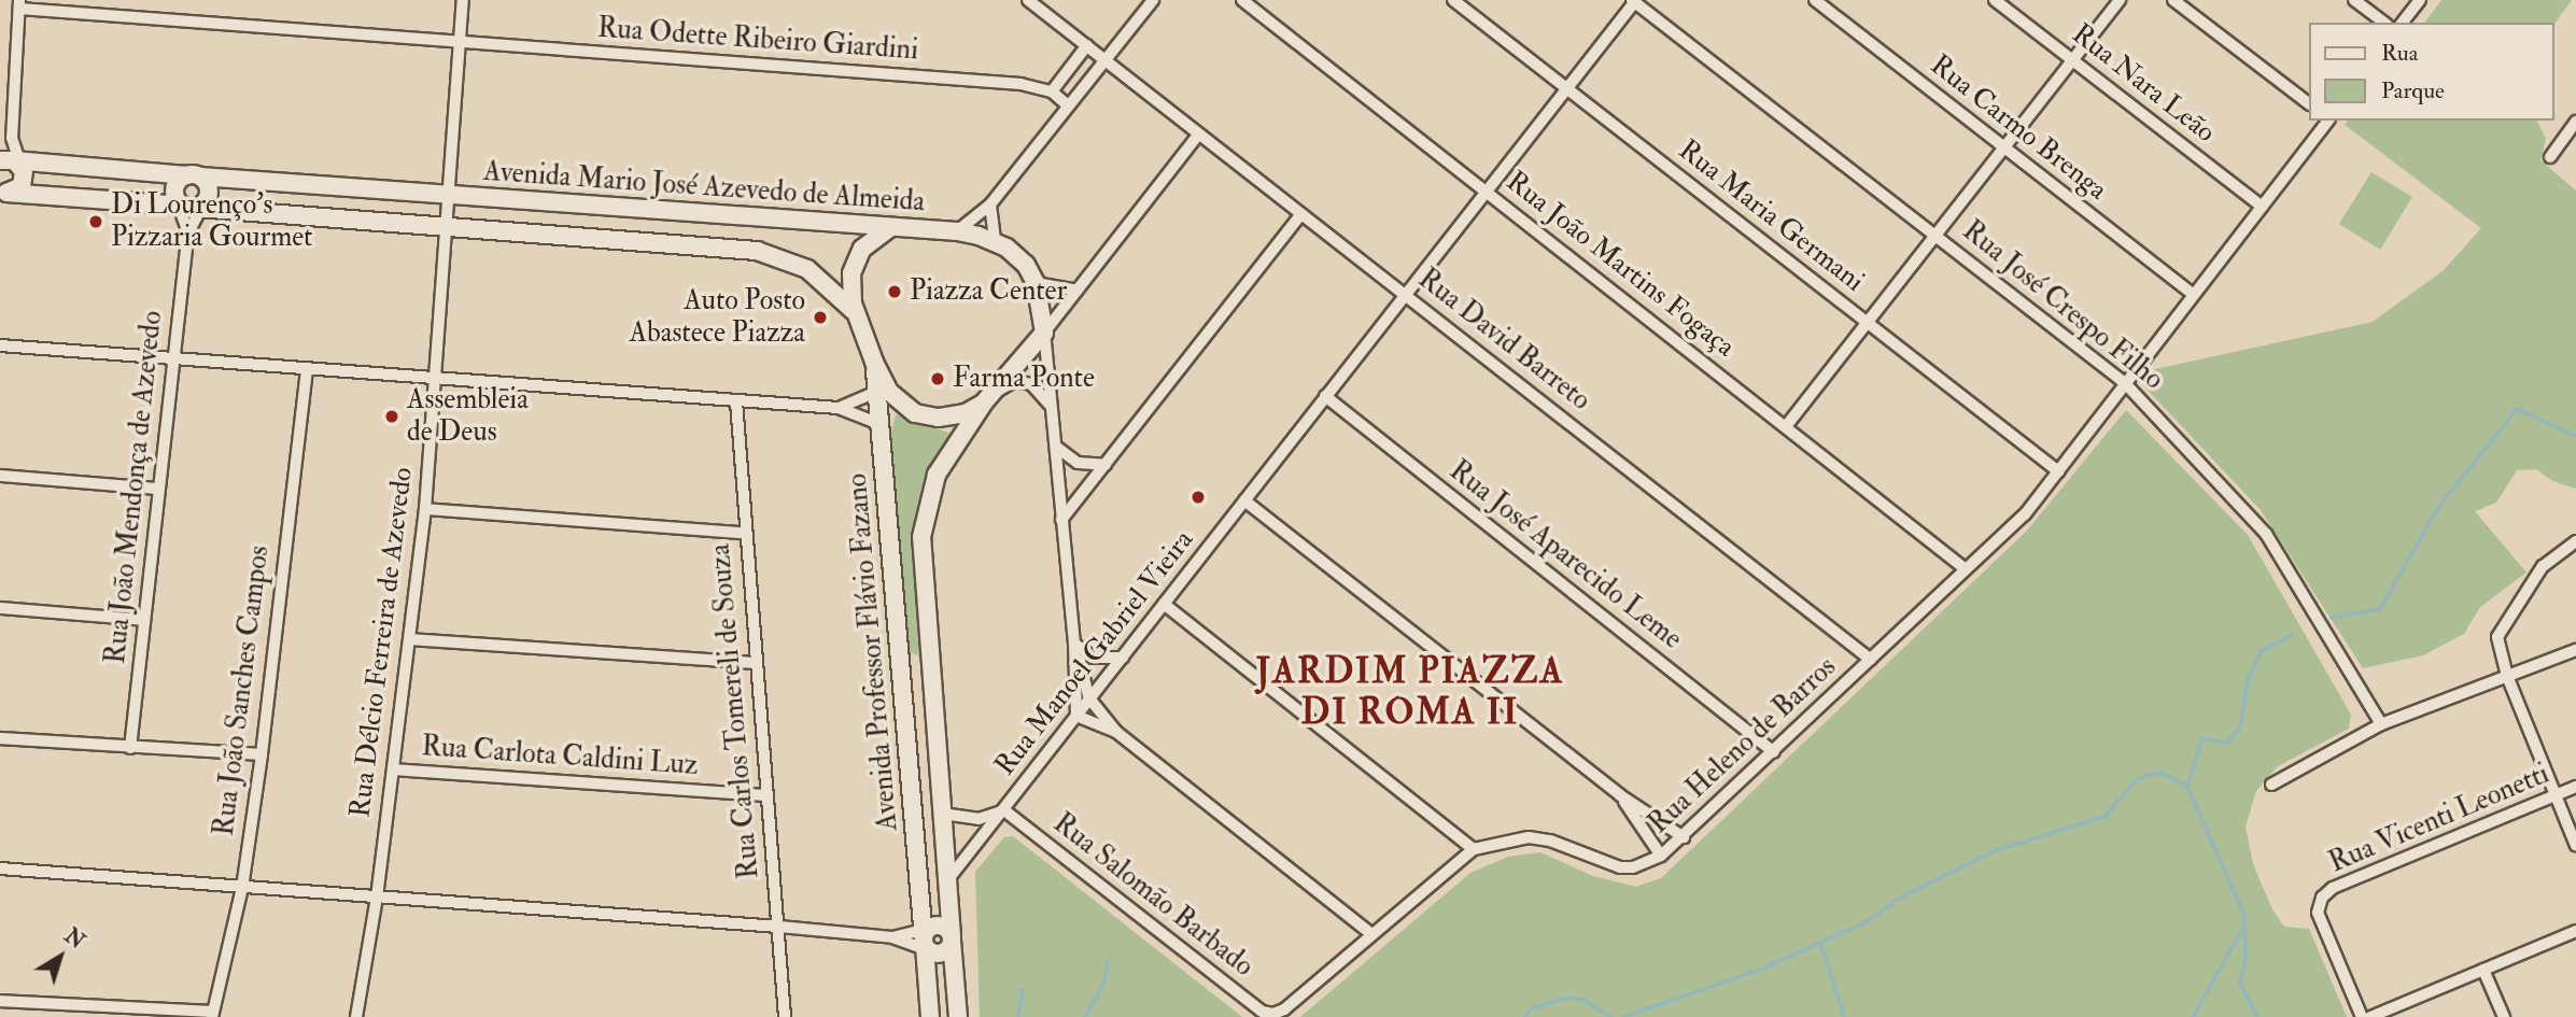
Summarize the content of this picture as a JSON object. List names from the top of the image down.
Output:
{
  "streets": {
    "street": [
      "Rua Odette Ribeiro Giardini",
      "Rua Nara Leão",
      "Rua Carmo Brenga",
      "Avenida Mario José Azevedo de Almeida",
      "Rua Maria Germani",
      "Rua João Martins Fogaça",
      "Rua José Crespo Filho",
      "Rua David Barreto",
      "Rua João Mendonça de Azevedo",
      "Rua José Aparecido Leme",
      "Rua Délcio Ferreira de Azevedo",
      "Avenida Professor Flávio Fazano",
      "Rua Manoel Gabriel Vieira",
      "Rua João Sanches Campos",
      "Rua Carlos Tomereli de Souza",
      "Rua Heleno de Barros",
      "Rua Carlota Caldini Luz",
      "Rua Vicenti Leonetti",
      "Rua Salomão Barbado"
    ]
  },
  "crossings": [
    ["Rua Odette Ribeiro Giardini", "Rua Délcio Ferreira de Azevedo"],
    ["Rua Nara Leão", "Rua Heleno de Barros"],
    ["Rua Carmo Brenga", "Rua Heleno de Barros"],
    ["Avenida Mario José Azevedo de Almeida", "Rua João Mendonça de Azevedo"],
    ["Avenida Mario José Azevedo de Almeida", "Rua Délcio Ferreira de Azevedo"],
    ["Avenida Mario José Azevedo de Almeida", "Avenida Professor Flávio Fazano"],
    ["Rua Maria Germani", "Rua Manoel Gabriel Vieira"],
    ["Rua Maria Germani", "Rua Heleno de Barros"],
    ["Rua João Martins Fogaça", "Rua Manoel Gabriel Vieira"],
    ["Rua João Martins Fogaça", "Rua Heleno de Barros"],
    ["Rua José Crespo Filho", "Rua Manoel Gabriel Vieira"],
    ["Rua José Crespo Filho", "Rua Heleno de Barros"],
    ["Rua David Barreto", "Rua Manoel Gabriel Vieira"],
    ["Rua David Barreto", "Rua Heleno de Barros"],
    ["Rua José Aparecido Leme", "Rua Manoel Gabriel Vieira"],
    ["Rua José Aparecido Leme", "Rua Heleno de Barros"],
    ["Rua Délcio Ferreira de Azevedo", "Rua Carlota Caldini Luz"],
    ["Avenida Professor Flávio Fazano", "Rua Manoel Gabriel Vieira"],
    ["Rua Manoel Gabriel Vieira", "Rua Salomão Barbado"],
    ["Rua Carlos Tomereli de Souza", "Rua Carlota Caldini Luz"],
    ["Rua Heleno de Barros", "Rua Salomão Barbado"]
  ],
  "districts": ["JARDIM PIAZZA DI ROMA II"],
  "places": [
    "Di Lourenço's Pizzaria Gourmet",
    "Piazza Center",
    "Auto Posto Abastece Piazza",
    "Farma Ponte",
    "Assembleia de Deus",
    "ㅤ"
  ],
  "legend": ["Rua", "Parque"],
  "north": "top right"
}
